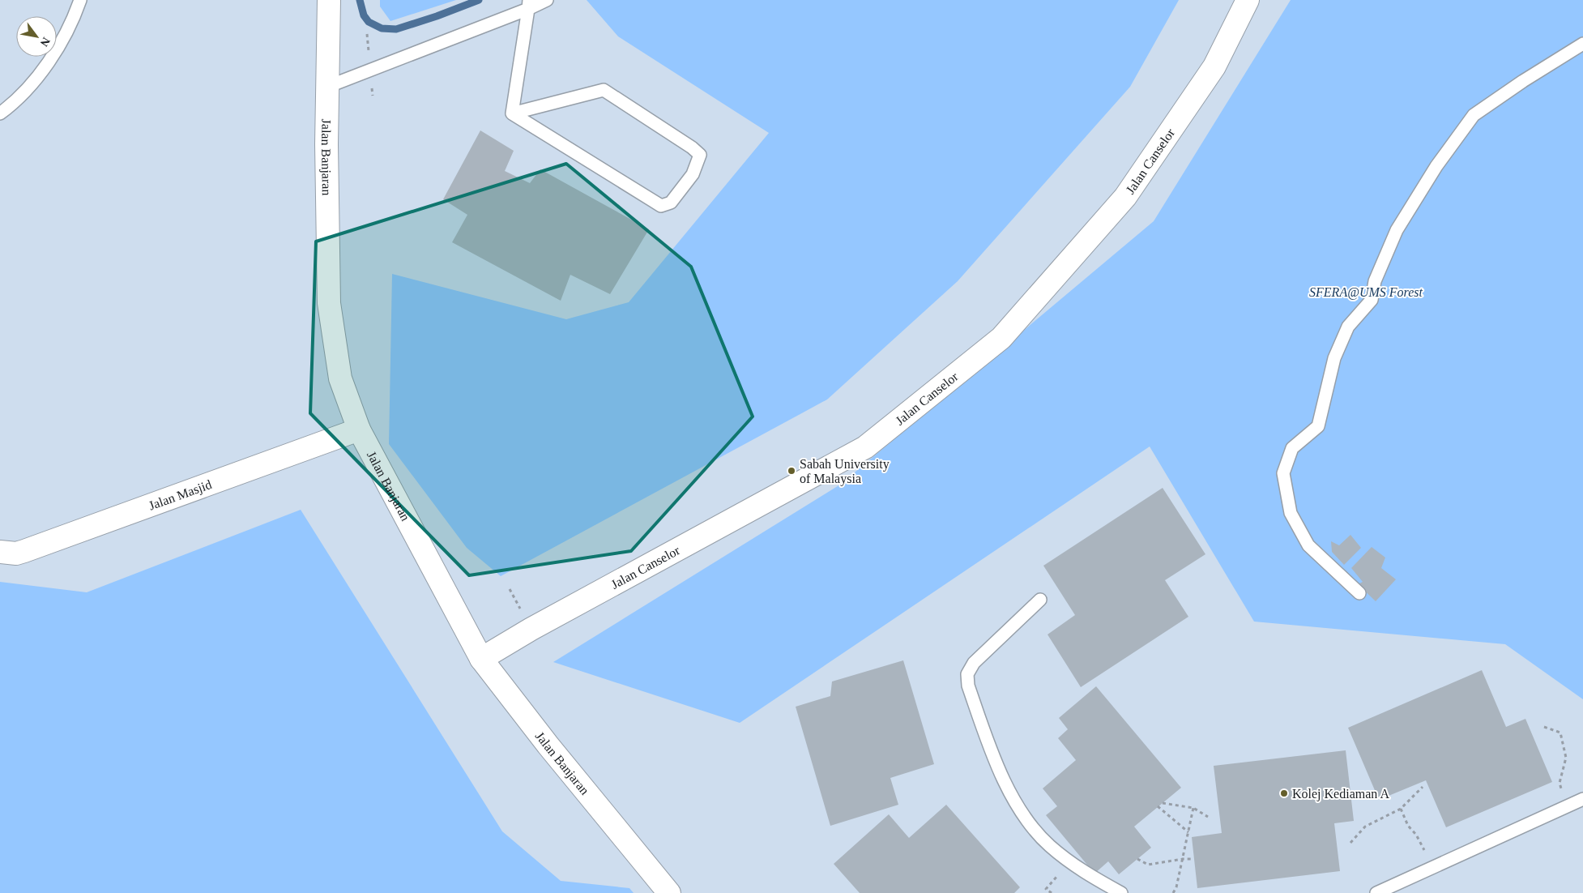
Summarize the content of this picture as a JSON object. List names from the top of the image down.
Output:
{
  "streets": {
    "street": ["Jalan Banjaran", "Jalan Canselor", "Jalan Masjid"]
  },
  "crossings": [
    ["Jalan Banjaran", "Jalan Canselor"],
    ["Jalan Banjaran", "Jalan Masjid"]
  ],
  "parks": ["SFERA@UMS Forest"],
  "places": ["Sabah University of Malaysia", "Kolej Kediaman A"],
  "north": "bottom right"
}
